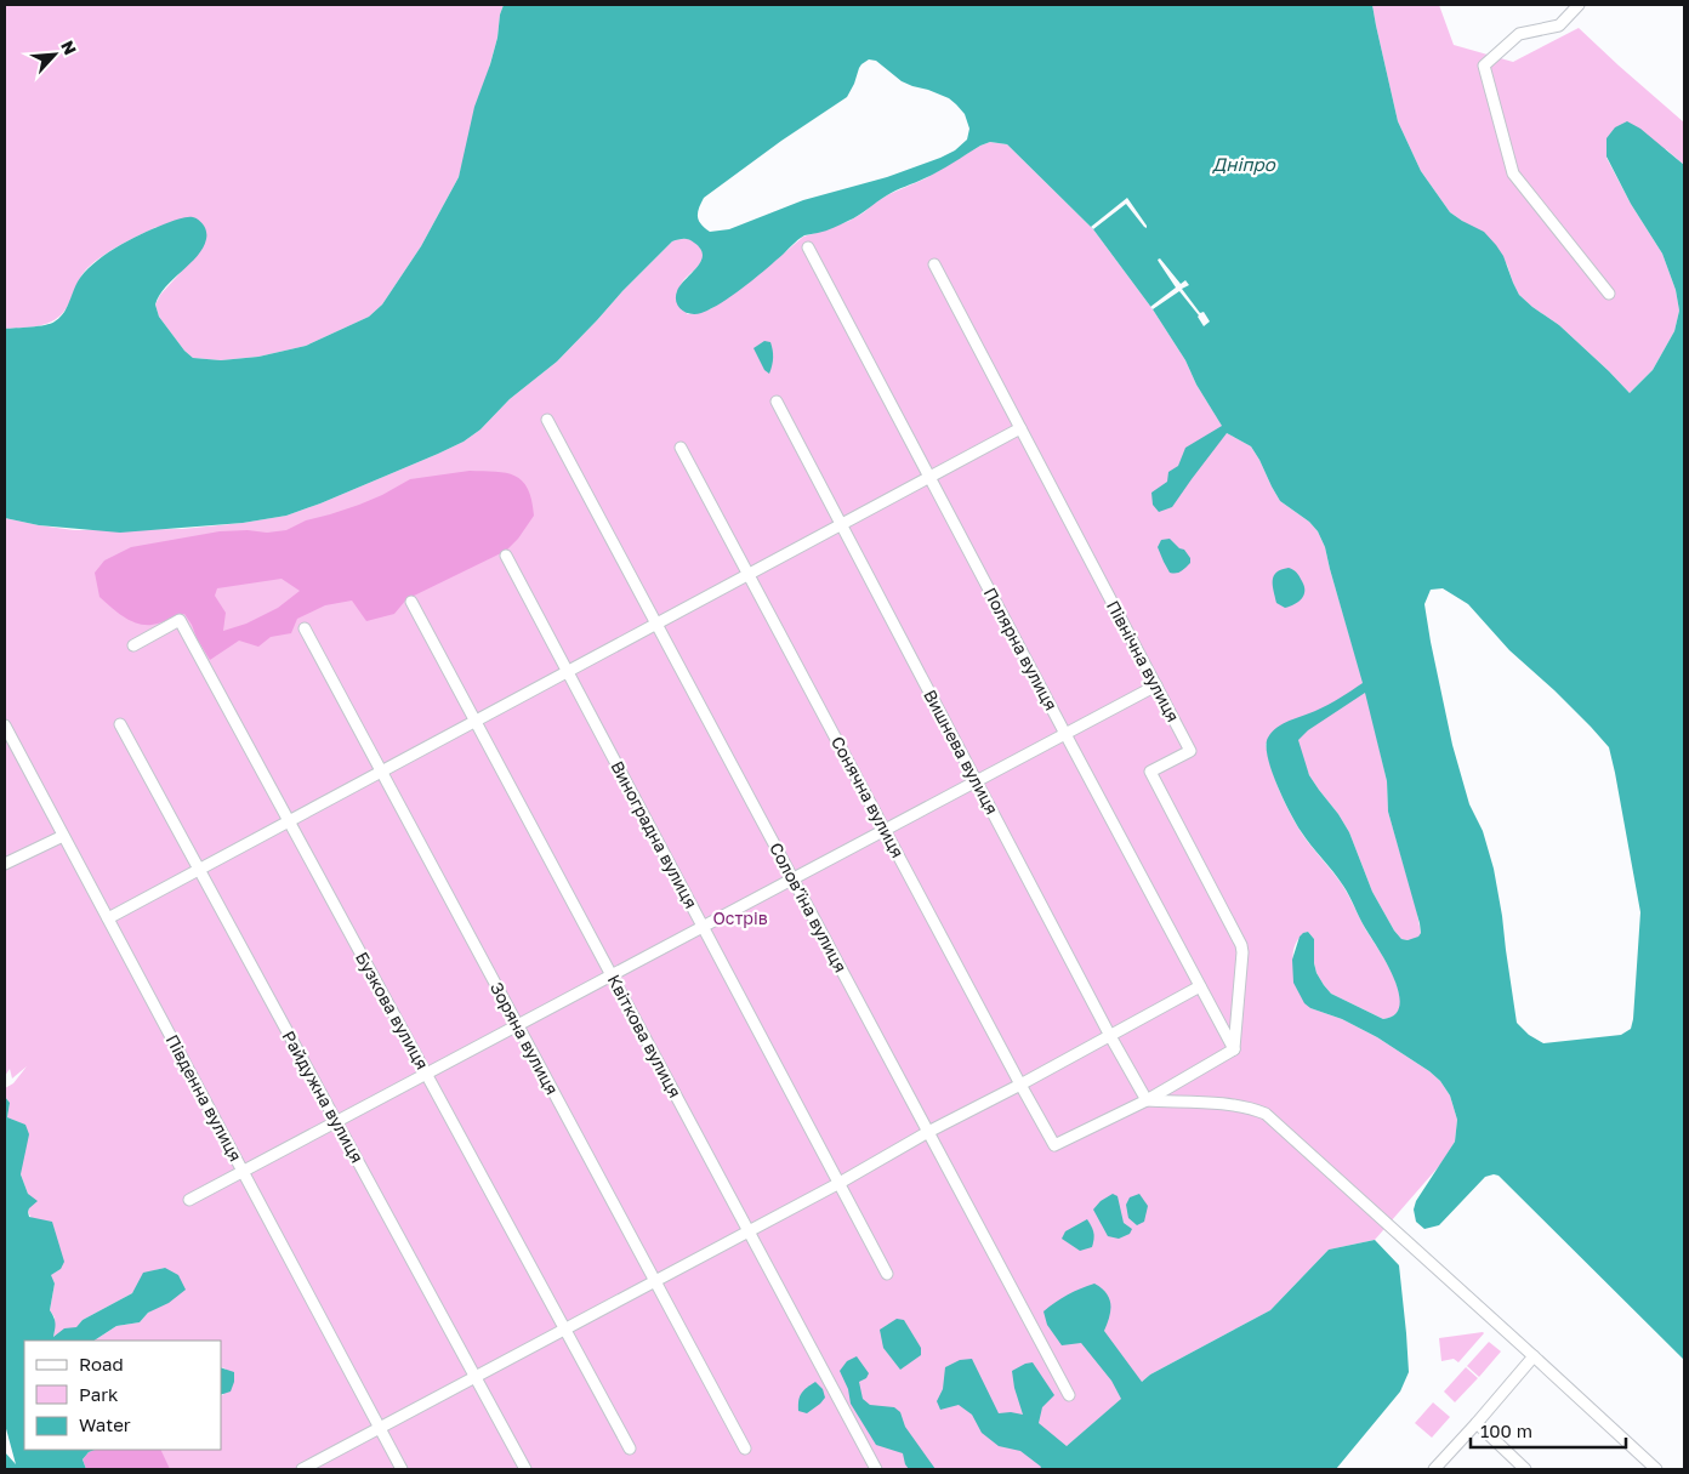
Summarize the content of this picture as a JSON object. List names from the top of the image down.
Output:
{
  "streets": {
    "street": [
      "Полярна вулиця",
      "Північна вулиця",
      "Вишнева вулиця",
      "Сонячна вулиця",
      "Виноградна вулиця",
      "Соловʼїна вулиця",
      "Бузкова вулиця",
      "Квіткова вулиця",
      "Зоряна вулиця",
      "Райдужна вулиця",
      "Південна вулиця"
    ]
  },
  "crossings": [
    ["Полярна вулиця", "Північна вулиця"],
    ["Вишнева вулиця", "Сонячна вулиця"]
  ],
  "water": ["Дніпро"],
  "parks": ["Острів"],
  "legend": ["Road", "Park", "Water"],
  "scale_bar": "100 m",
  "north": "top right"
}
